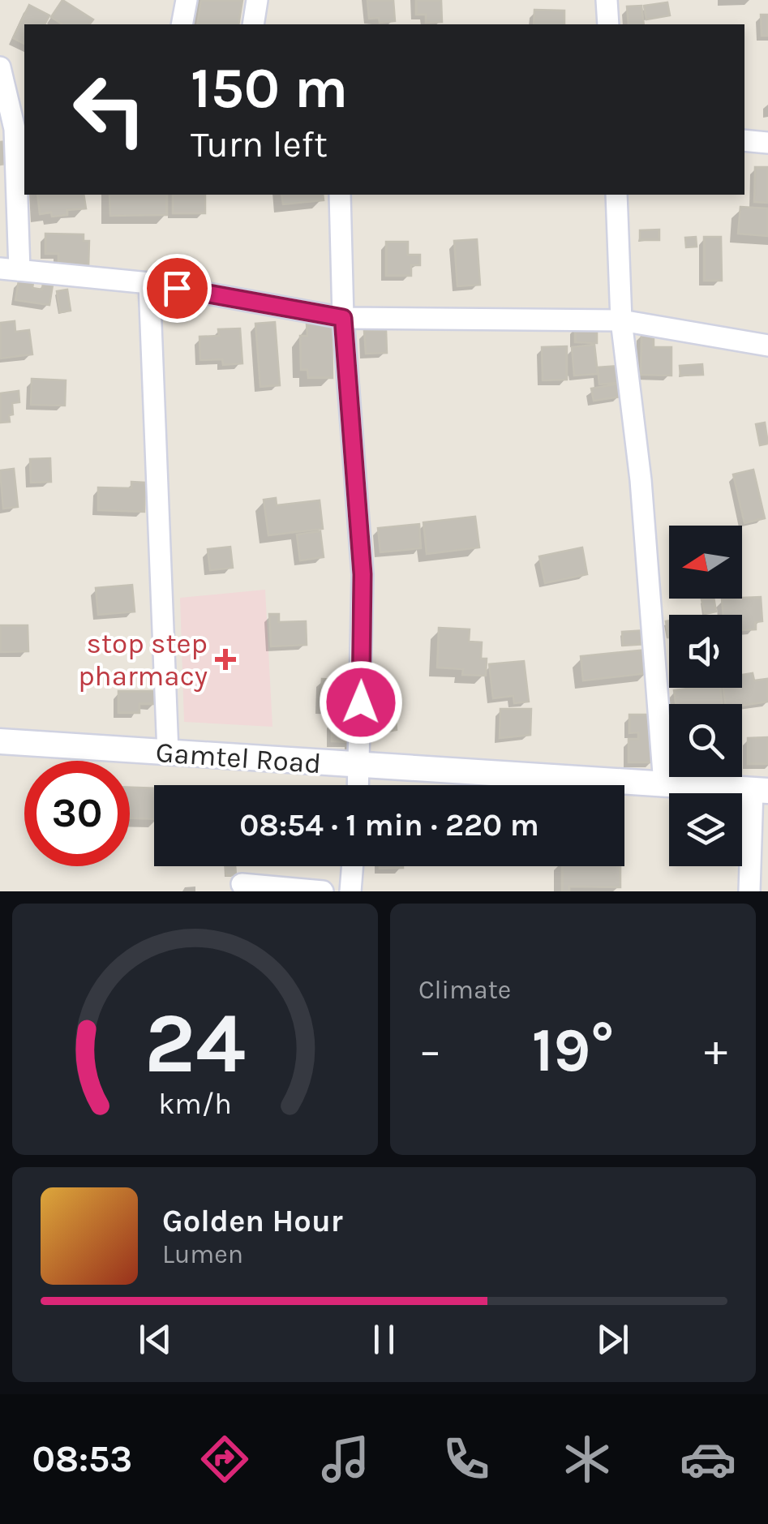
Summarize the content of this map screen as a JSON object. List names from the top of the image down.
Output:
{
  "streets": {
    "street": ["Gamtel Road"]
  },
  "places": {
    "health": ["stop step pharmacy"]
  },
  "north": "left",
  "page": {
    "turn": ["150 m", "Turn left"],
    "limit": "30",
    "trip": "08:54 · 1 min · 220 m",
    "tile": "Climate",
    "heat": ["−", "19°", "+"],
    "song": ["Golden Hour", "Lumen"],
    "tabs": "08:53",
    "gauge": ["24", "km/h"]
  }
}
